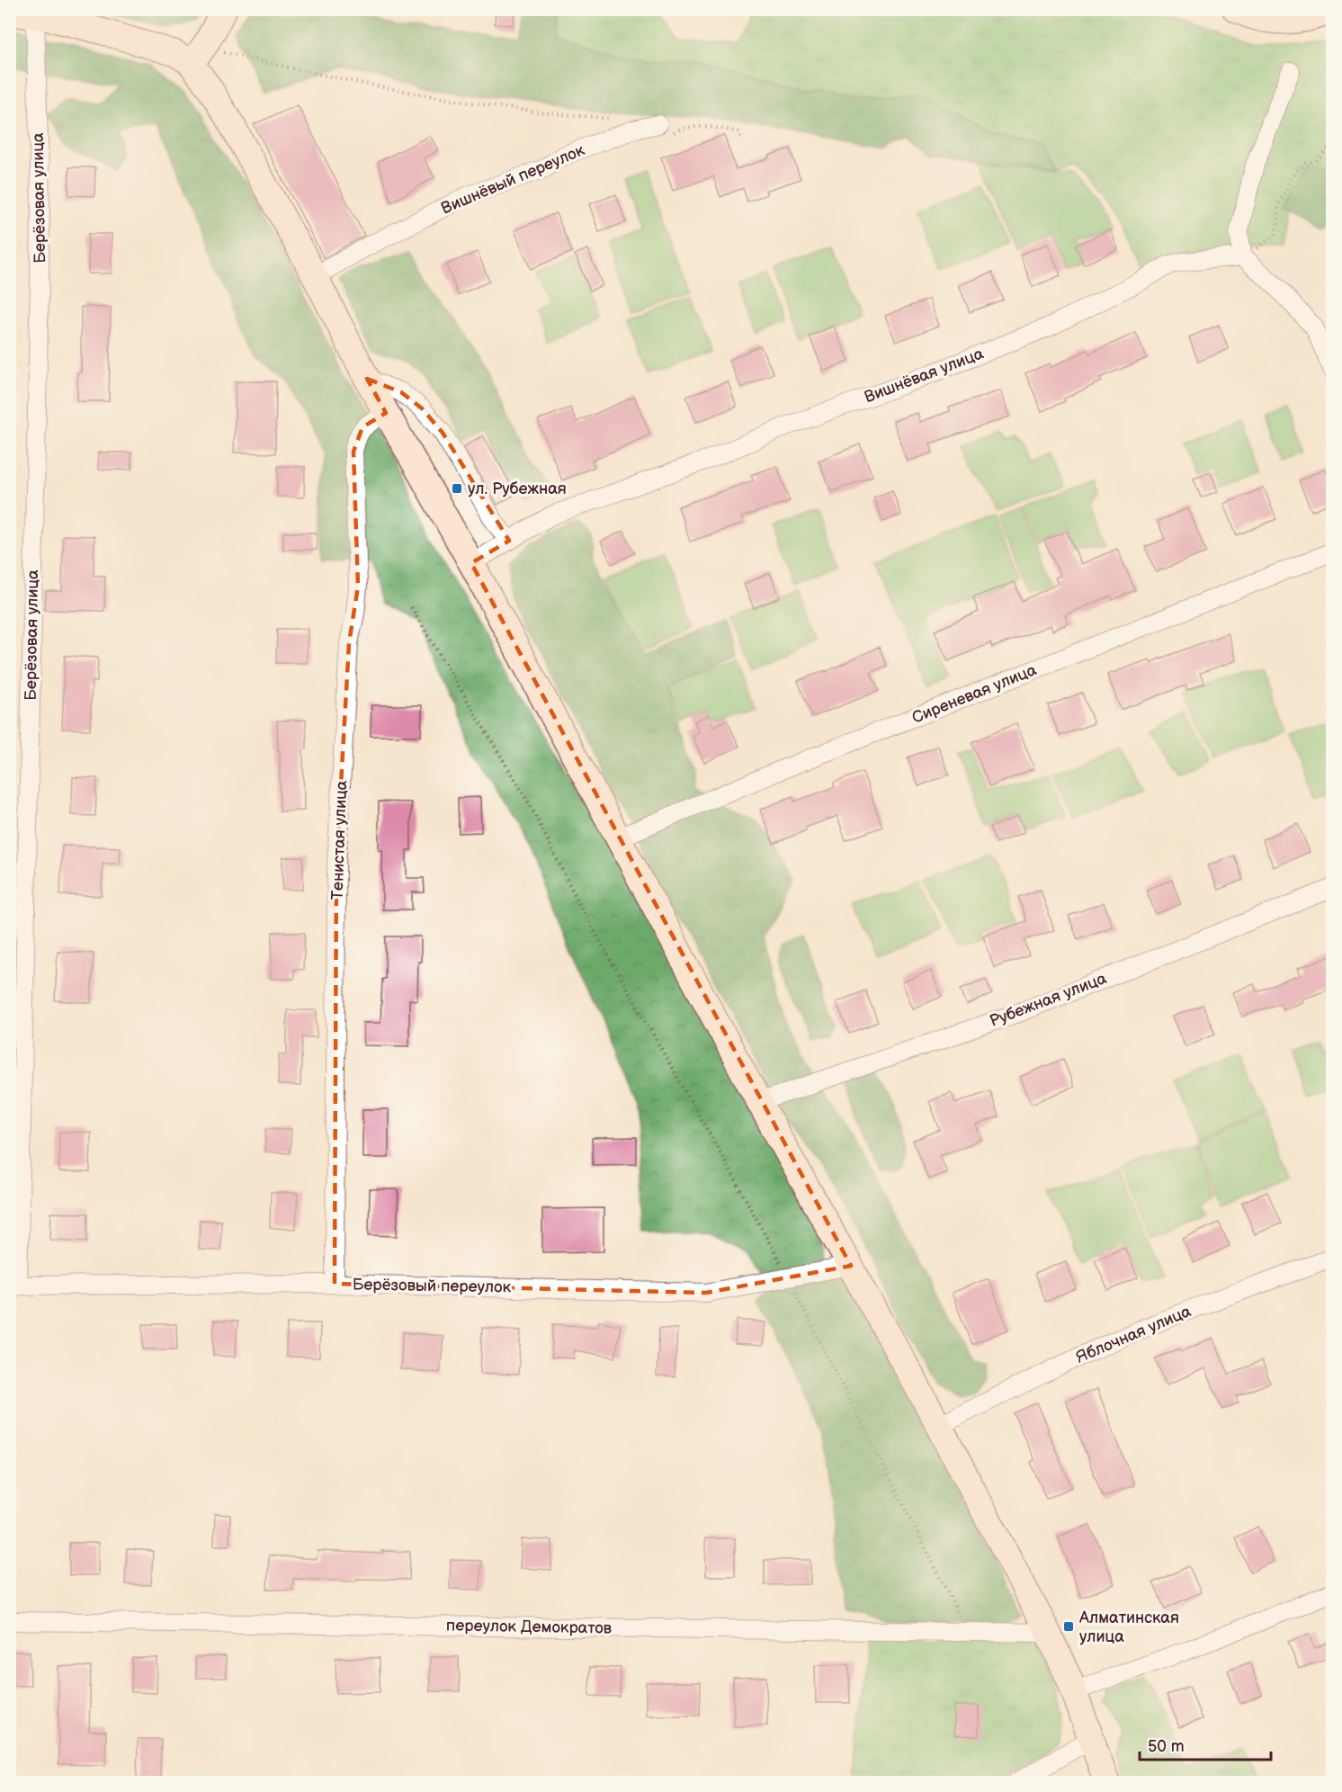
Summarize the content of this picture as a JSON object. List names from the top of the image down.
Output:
{
  "streets": {
    "street": [
      "Вишнёвый переулок",
      "Берёзовая улица",
      "Вишнёвая улица",
      "Сиреневая улица",
      "Тенистая улица",
      "Рубежная улица",
      "Берёзовый переулок",
      "Яблочная улица",
      "переулок Демократов"
    ]
  },
  "crossings": [
    ["Берёзовая улица", "Берёзовый переулок"],
    ["Тенистая улица", "Берёзовый переулок"]
  ],
  "places": {
    "transit": ["ул. Рубежная", "Алматинская улица"]
  },
  "scale_bar": "50 m"
}
